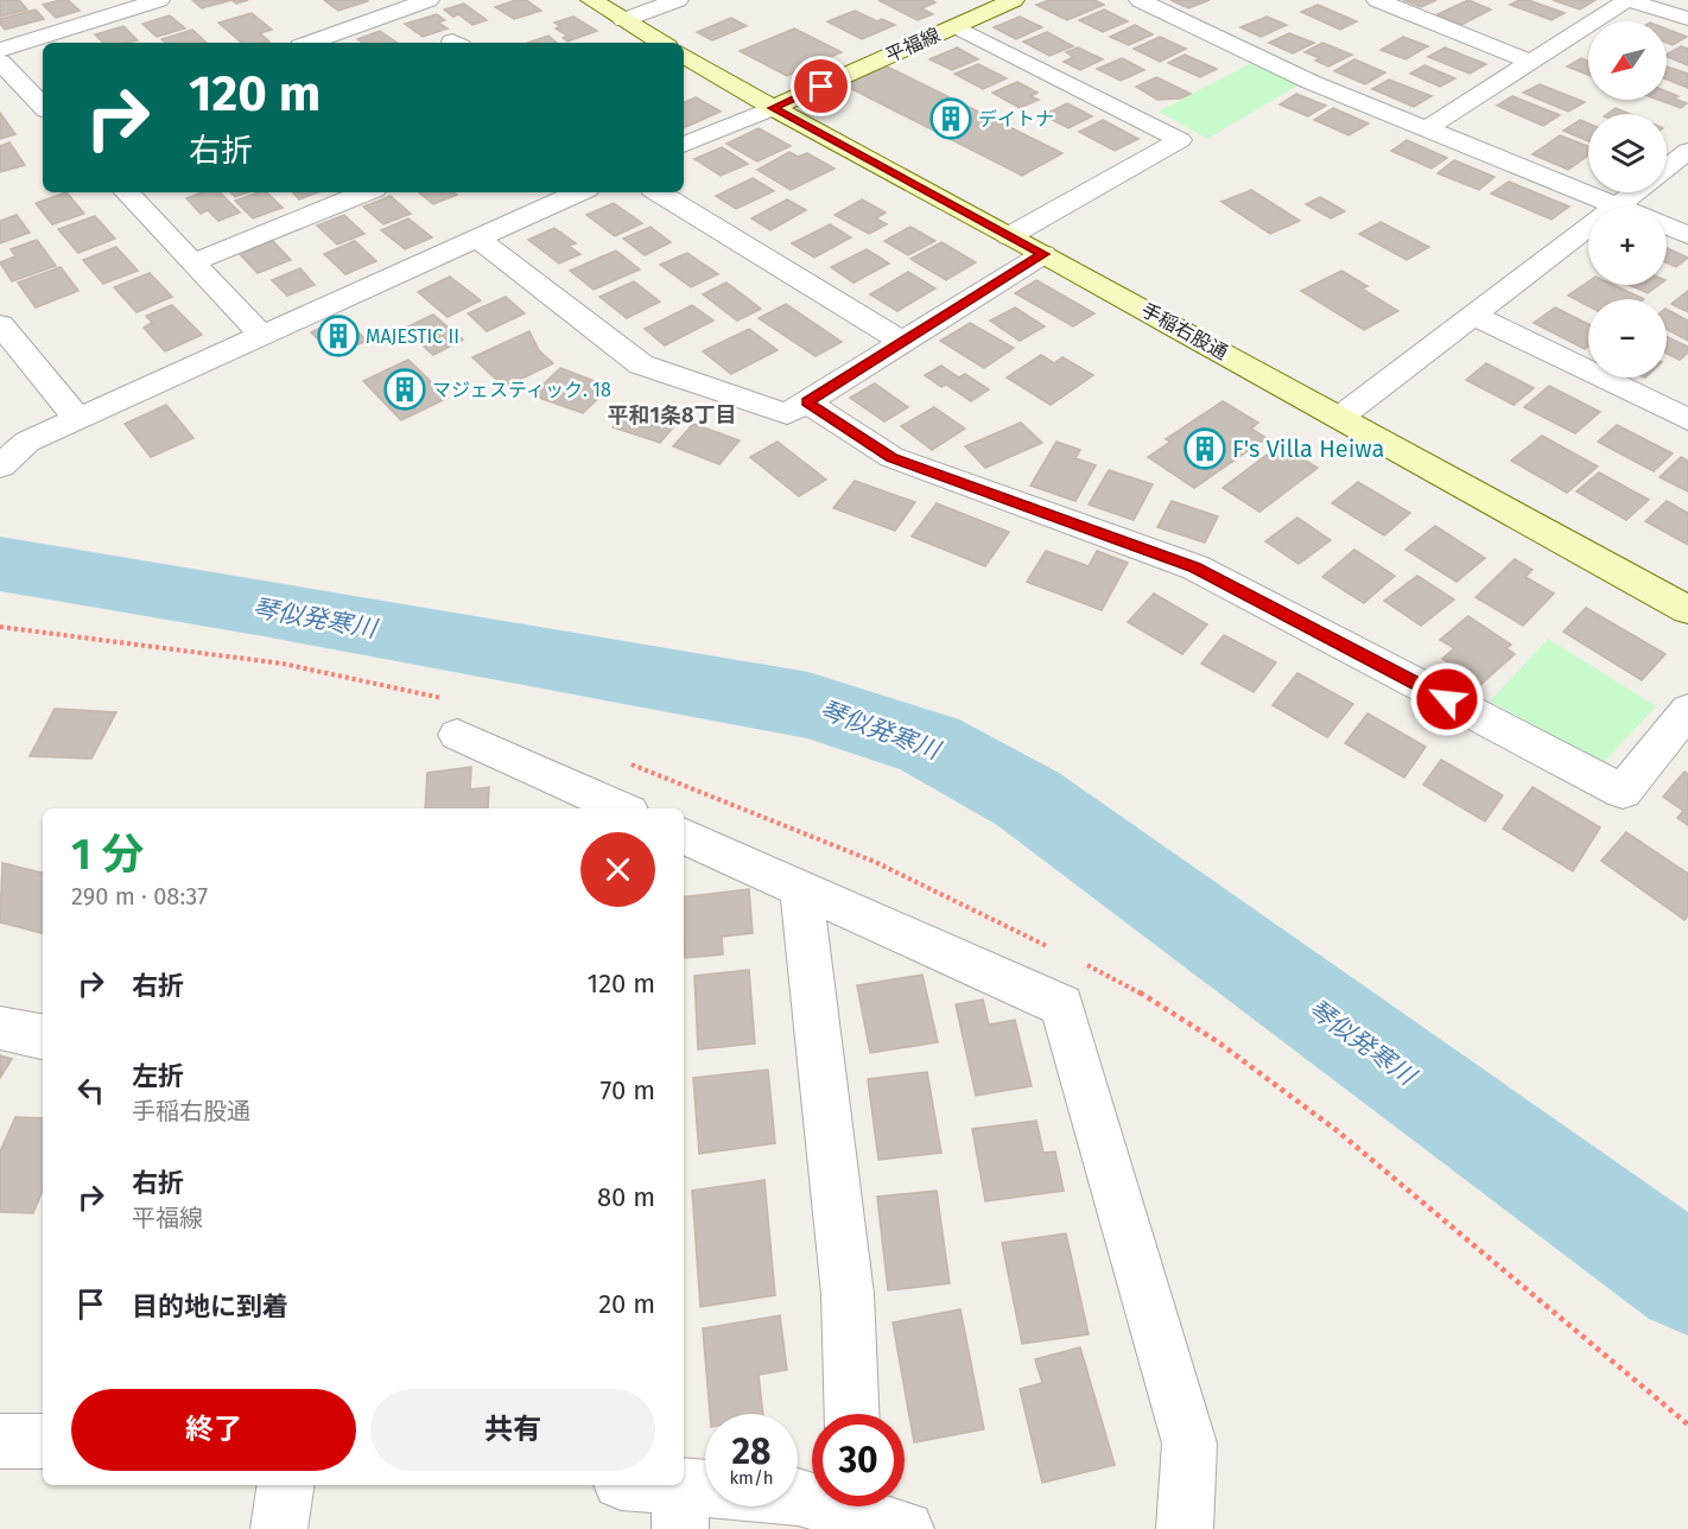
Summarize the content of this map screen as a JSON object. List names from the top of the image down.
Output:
{
  "streets": {
    "street": ["平福線", "手稲右股通"]
  },
  "crossings": [
    ["平福線", "手稲右股通"]
  ],
  "districts": ["平和1条8丁目"],
  "water": ["琴似発寒川"],
  "places": {
    "building": [
      "デイトナ",
      "MAJESTIC II",
      "マジェスティック. 18",
      "F's Villa Heiwa"
    ]
  },
  "north": "bottom left",
  "page": {
    "map_buttons": ["+", "−"],
    "turn": ["120 m", "右折"],
    "heading": ["1 分", "290 m · 08:37"],
    "list": [
      {
        "name": "右折",
        "value": "120 m"
      },
      {
        "name": "左折",
        "note": "手稲右股通",
        "value": "70 m"
      },
      {
        "name": "右折",
        "note": "平福線",
        "value": "80 m"
      },
      {
        "name": "目的地に到着",
        "value": "20 m"
      }
    ],
    "buttons": ["終了", "共有"],
    "speed": "28 km/h",
    "limit": "30"
  }
}
